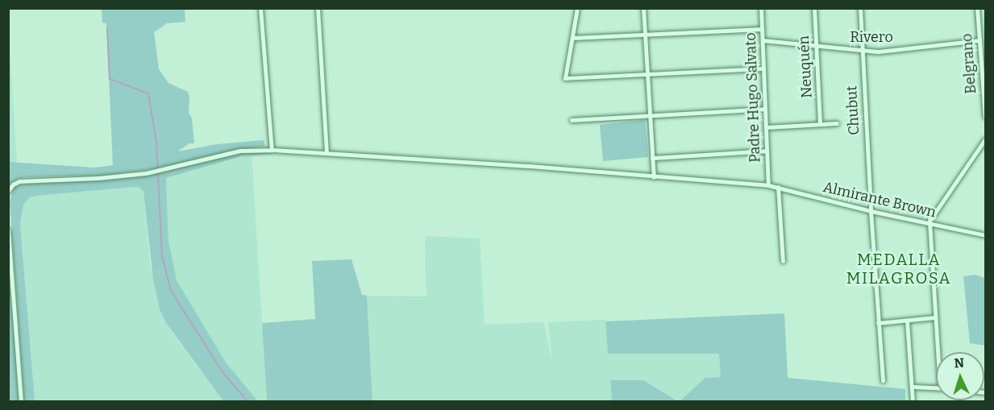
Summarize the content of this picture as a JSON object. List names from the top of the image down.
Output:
{
  "streets": {
    "street": [
      "Rivero",
      "Belgrano",
      "Neuquén",
      "Padre Hugo Salvato",
      "Chubut",
      "Almirante Brown"
    ]
  },
  "crossings": [
    ["Rivero", "Belgrano"],
    ["Rivero", "Neuquén"],
    ["Rivero", "Padre Hugo Salvato"],
    ["Rivero", "Chubut"],
    ["Padre Hugo Salvato", "Almirante Brown"],
    ["Chubut", "Almirante Brown"]
  ],
  "districts": ["MEDALLA MILAGROSA"],
  "north": "top"
}
